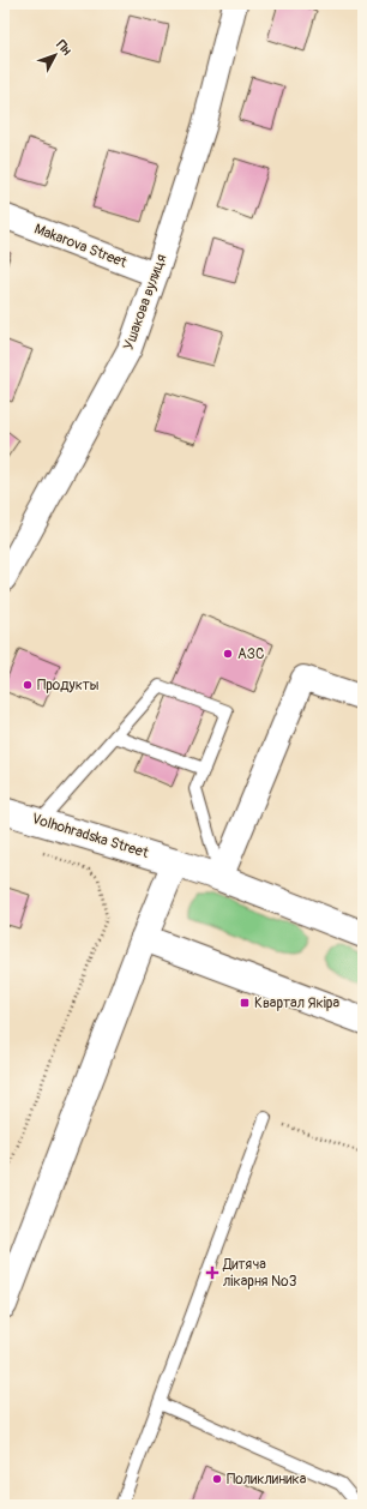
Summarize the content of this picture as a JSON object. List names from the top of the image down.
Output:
{
  "streets": {
    "street": ["Makarova Street", "Ушакова вулиця", "Volhohradska Street"]
  },
  "crossings": [
    ["Makarova Street", "Ушакова вулиця"]
  ],
  "places": {
    "other": ["АЗС", "Продукты", "Поликлиника"],
    "transit": ["Квартал Якіра"],
    "health": ["Дитяча лікарня №3"]
  },
  "north": "top right"
}
